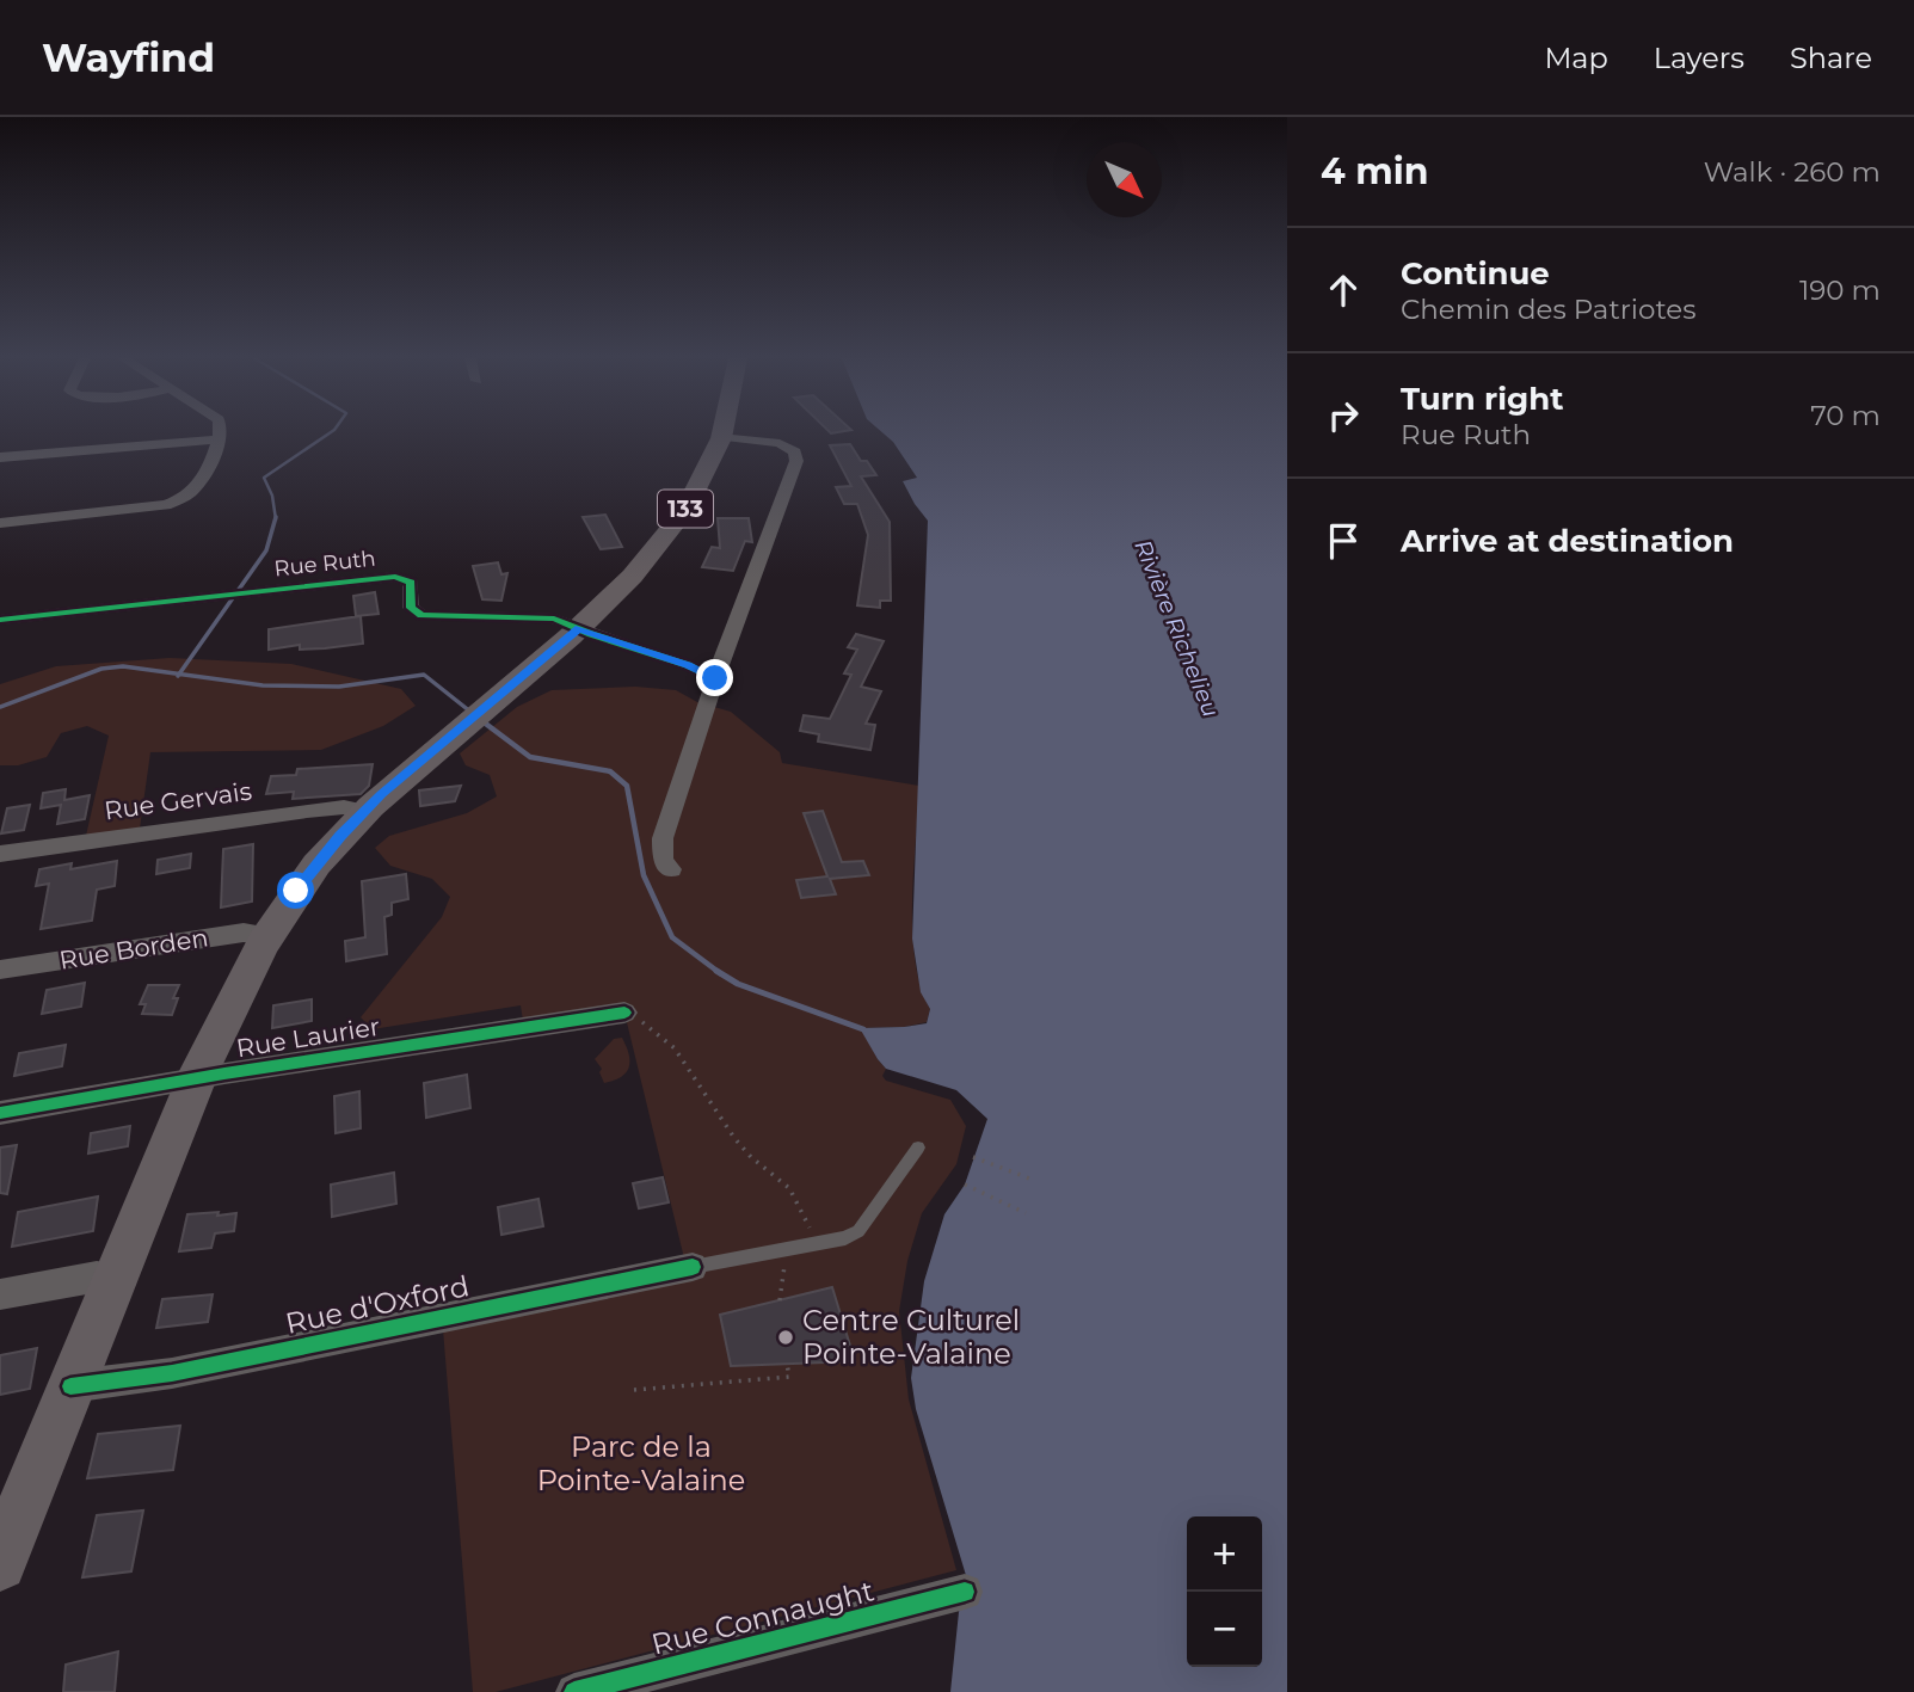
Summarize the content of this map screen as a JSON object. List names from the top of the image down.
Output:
{
  "streets": {
    "main road": ["133"],
    "street": [
      "Rue Ruth",
      "Rue Gervais",
      "Rue Borden",
      "Rue Laurier",
      "Rue d'Oxford",
      "Rue Connaught"
    ]
  },
  "crossings": [
    ["133", "Rue Ruth"],
    ["133", "Rue Gervais"],
    ["133", "Rue Borden"],
    ["133", "Rue Laurier"],
    ["133", "Rue d'Oxford"]
  ],
  "water": ["Rivière Richelieu"],
  "parks": ["Parc de la Pointe-Valaine"],
  "places": ["Centre Culturel Pointe-Valaine"],
  "north": "bottom right",
  "page": {
    "header": "Wayfind",
    "nav": ["Map", "Layers", "Share"],
    "heading": ["4 min", "Walk · 260 m"],
    "list": [
      ["Continue", "Chemin des Patriotes", "190 m"],
      ["Turn right", "Rue Ruth", "70 m"],
      "Arrive at destination"
    ],
    "map_buttons": ["+", "−"]
  }
}
